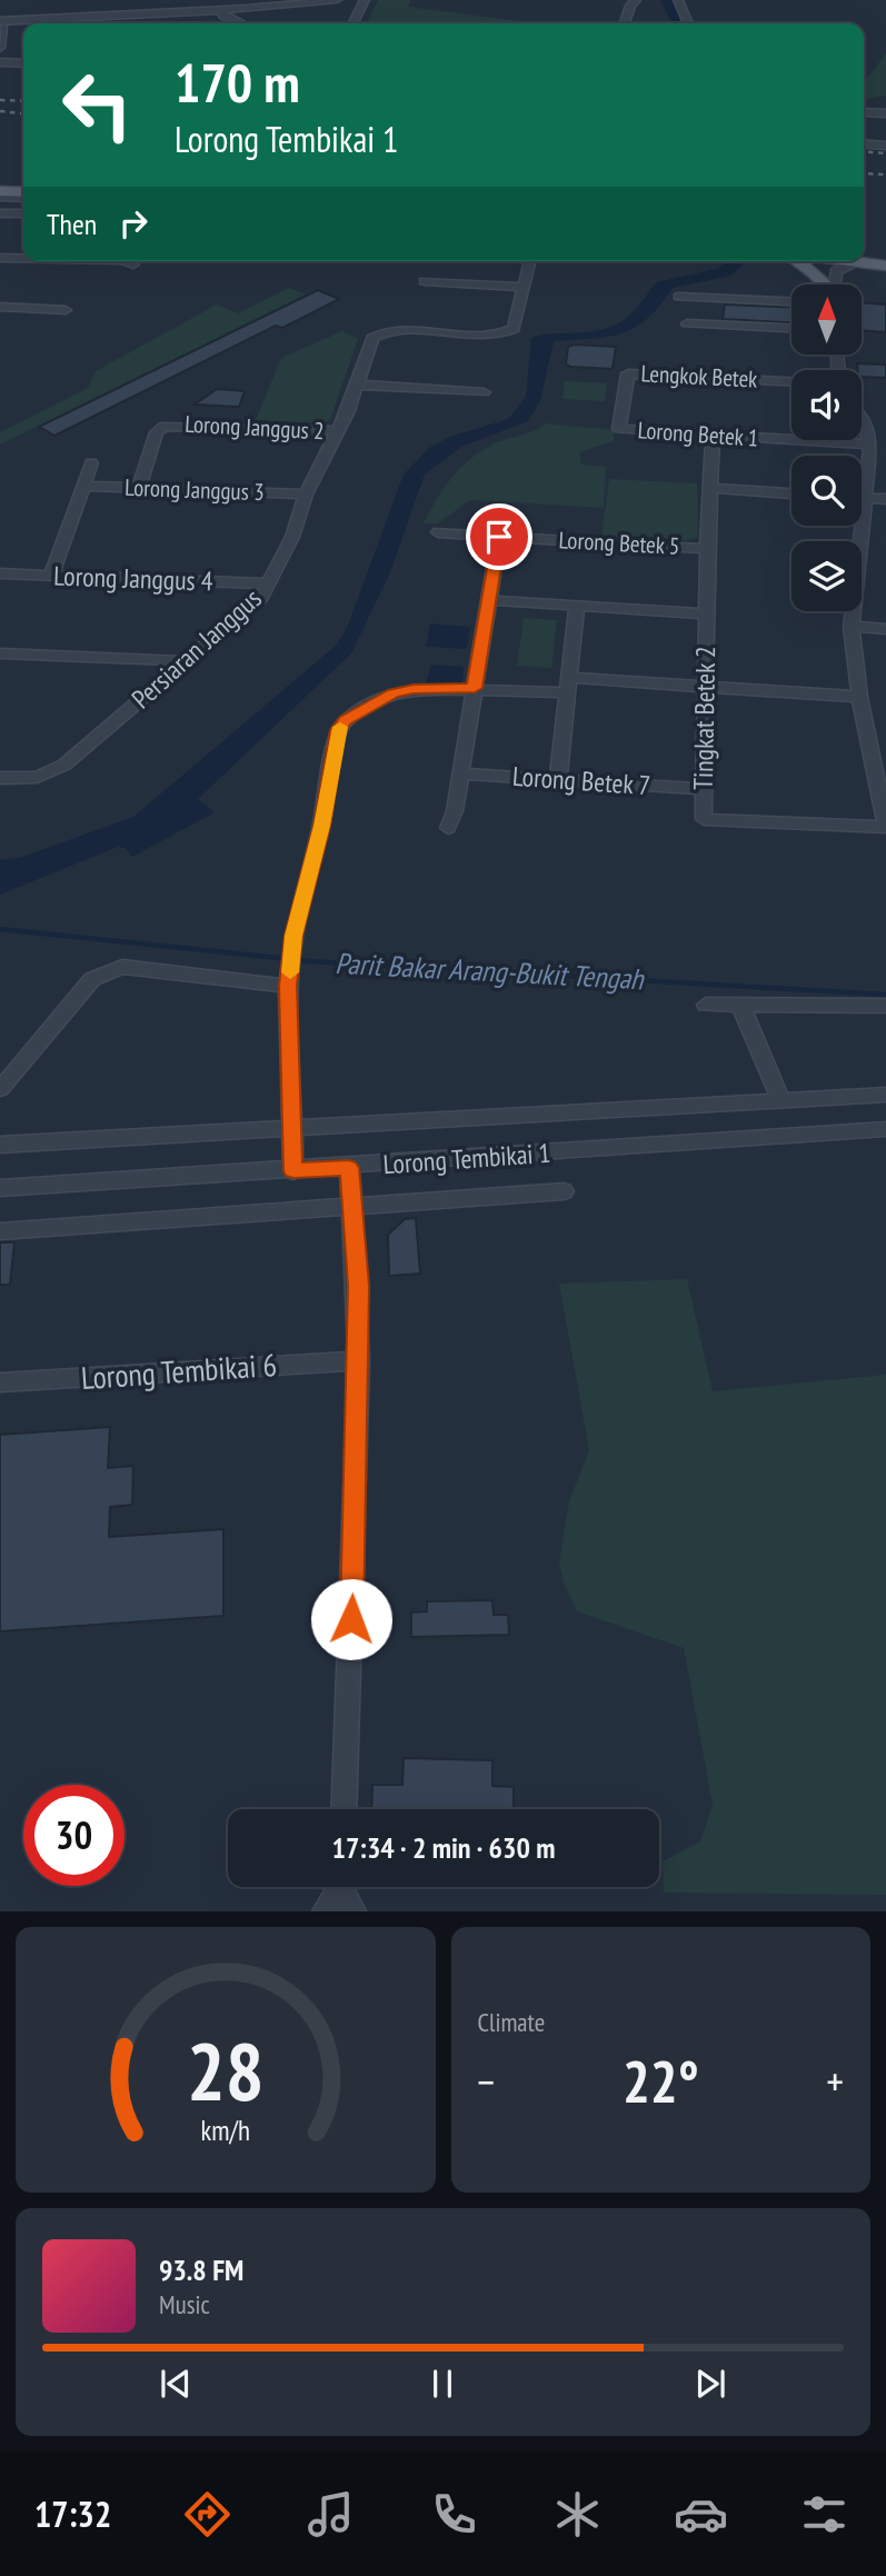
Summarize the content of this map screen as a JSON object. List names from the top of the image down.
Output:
{
  "streets": {
    "street": [
      "Lengkok Betek",
      "Lorong Janggus 2",
      "Lorong Betek 1",
      "Lorong Janggus 3",
      "Lorong Betek 5",
      "Lorong Janggus 4",
      "Persiaran Janggus",
      "Tingkat Betek 2",
      "Lorong Betek 7",
      "Lorong Tembikai 1",
      "Lorong Tembikai 6"
    ]
  },
  "crossings": [
    ["Lengkok Betek", "Lorong Betek 1"],
    ["Lorong Janggus 2", "Lorong Janggus 3"],
    ["Lorong Janggus 2", "Persiaran Janggus"],
    ["Lorong Betek 1", "Tingkat Betek 2"],
    ["Lorong Janggus 3", "Persiaran Janggus"],
    ["Lorong Betek 5", "Tingkat Betek 2"],
    ["Lorong Janggus 4", "Persiaran Janggus"],
    ["Tingkat Betek 2", "Lorong Betek 7"]
  ],
  "water": ["Parit Bakar Arang-Bukit Tengah"],
  "north": "top",
  "page": {
    "turn": ["170 m", "Lorong Tembikai 1"],
    "then": "Then",
    "limit": "30",
    "trip": "17:34 · 2 min · 630 m",
    "tile": "Climate",
    "heat": ["−", "22°", "+"],
    "song": ["93.8 FM", "Music"],
    "tabs": "17:32",
    "gauge": ["28", "km/h"]
  }
}
